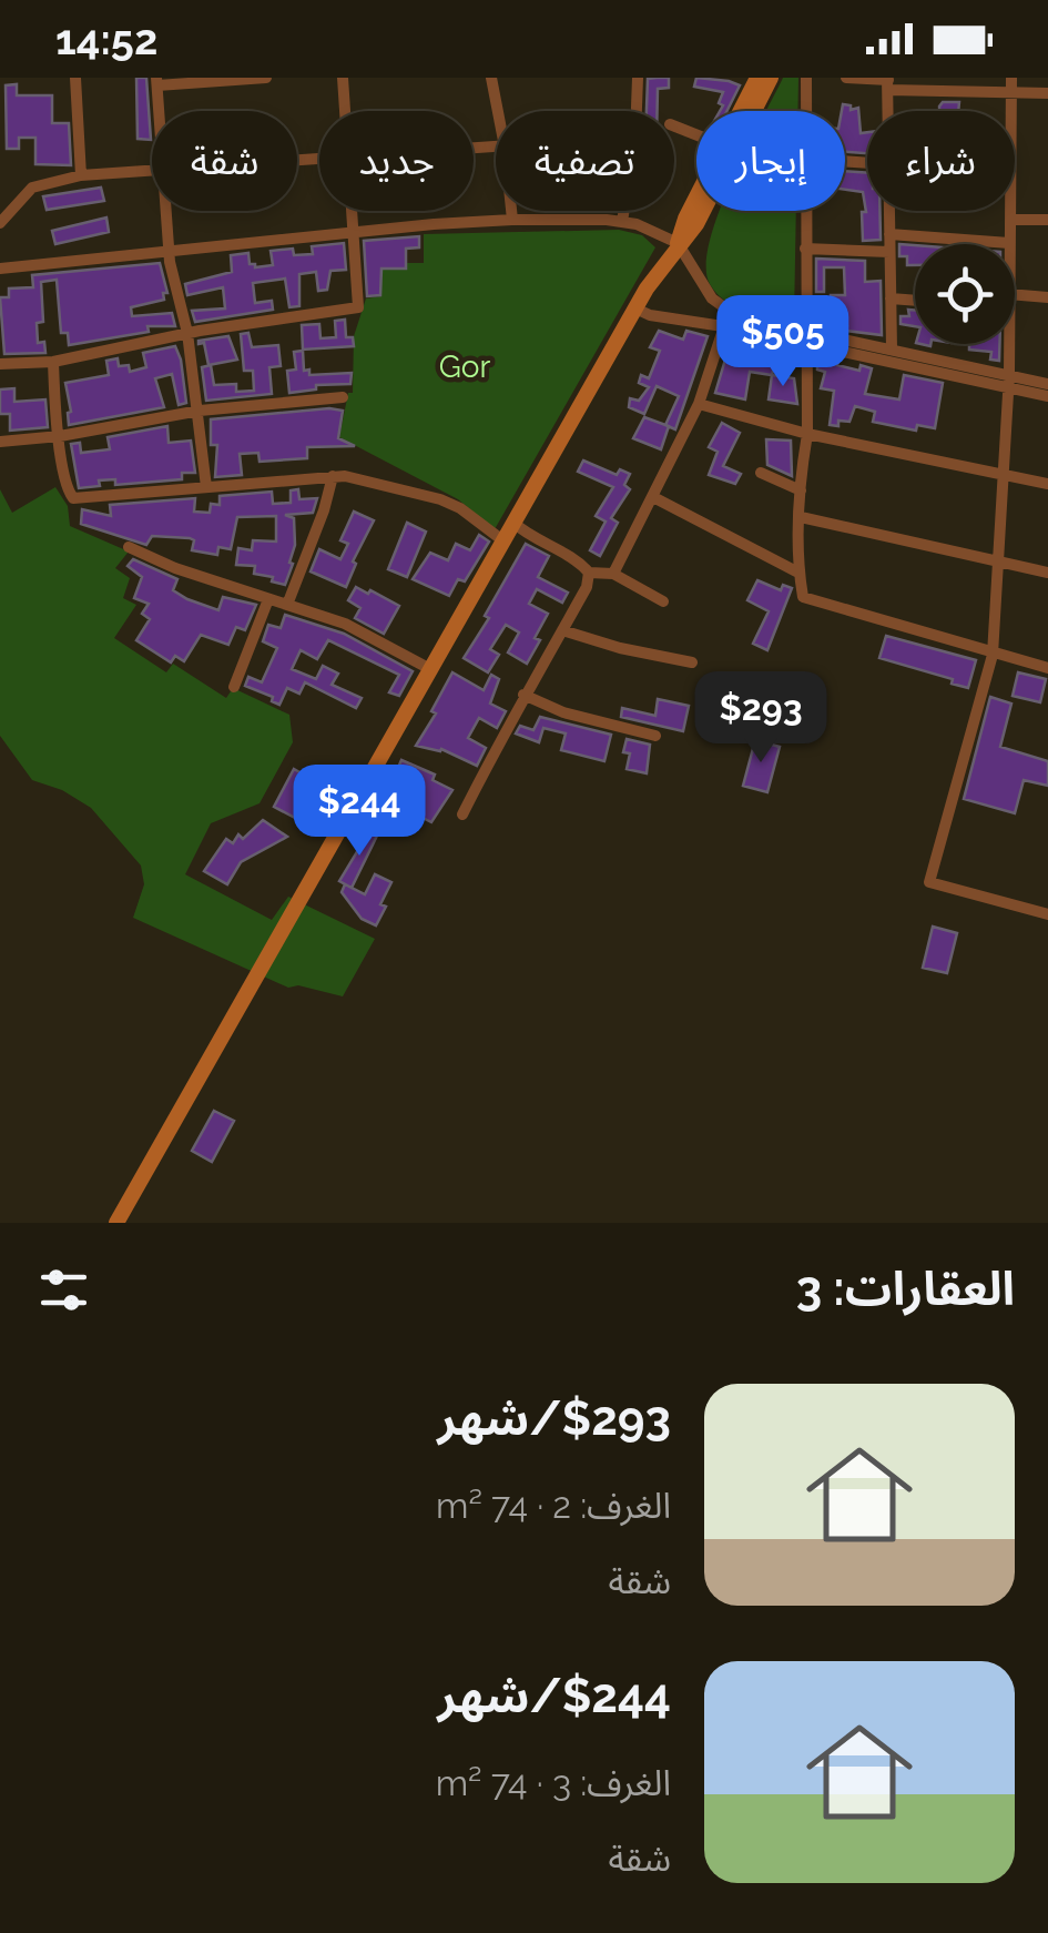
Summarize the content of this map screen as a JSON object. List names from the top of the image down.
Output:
{
  "parks": ["Gor"],
  "page": {
    "status": "14:52",
    "chip": [
      "شراء",
      "إيجار",
      "تصفية",
      "جديد",
      "شقة"
    ],
    "price": ["$505", "$293", "$244"],
    "heading": "العقارات: 3",
    "list": [
      {
        "name": "$293/شهر",
        "note": "الغرف: 2 · 74 m² · شقة"
      },
      {
        "name": "$244/شهر",
        "note": "الغرف: 3 · 74 m² · شقة"
      }
    ]
  }
}
